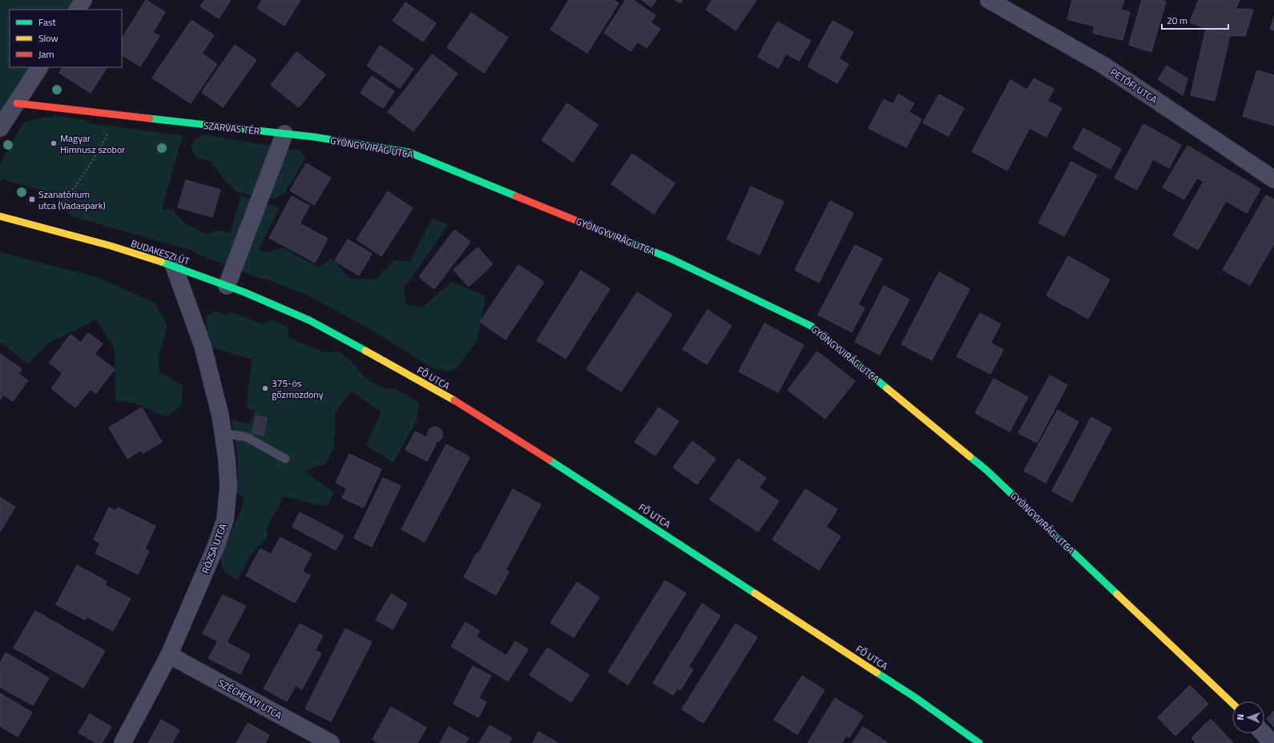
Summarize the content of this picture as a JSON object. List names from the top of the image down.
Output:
{
  "streets": {
    "street": [
      "PETŐFI UTCA",
      "SZARVAS TÉR",
      "GYÖNGYVIRÁG UTCA",
      "BUDAKESZI ÚT",
      "FŐ UTCA",
      "RÓZSA UTCA",
      "SZÉCHENYI UTCA"
    ]
  },
  "crossings": [
    ["SZARVAS TÉR", "GYÖNGYVIRÁG UTCA"],
    ["BUDAKESZI ÚT", "FŐ UTCA"],
    ["BUDAKESZI ÚT", "RÓZSA UTCA"],
    ["RÓZSA UTCA", "SZÉCHENYI UTCA"]
  ],
  "places": {
    "other": ["Magyar Himnusz szobor", "375-ös gőzmozdony"],
    "transit": ["Szanatórium utca (Vadaspark)"]
  },
  "legend": ["Fast", "Slow", "Jam"],
  "scale_bar": "20 m",
  "north": "left"
}
